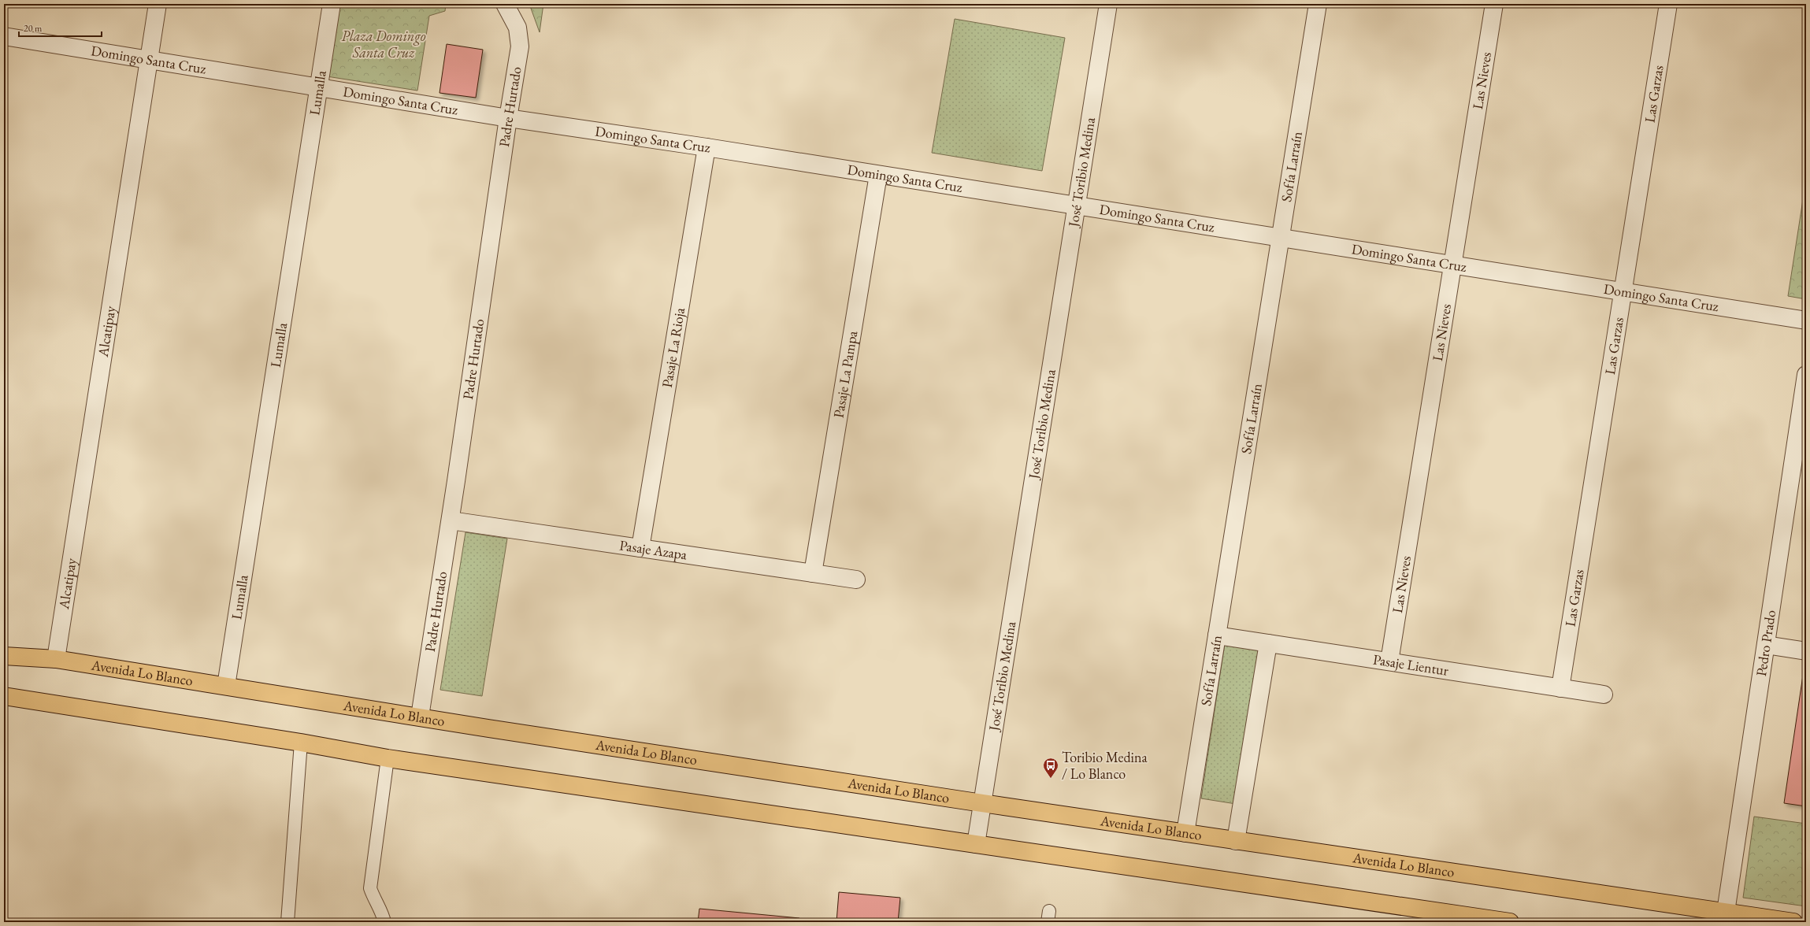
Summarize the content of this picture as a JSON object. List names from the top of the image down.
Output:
{
  "streets": {
    "main road": ["Avenida Lo Blanco"],
    "street": [
      "Domingo Santa Cruz",
      "Las Nieves",
      "Lumalla",
      "Las Garzas",
      "Padre Hurtado",
      "Sofía Larraín",
      "José Toribio Medina",
      "Alcatipay",
      "Pasaje La Rioja",
      "Pasaje La Pampa",
      "Pasaje Azapa",
      "Pedro Prado",
      "Pasaje Lientur"
    ]
  },
  "crossings": [
    ["Domingo Santa Cruz", "Las Nieves"],
    ["Domingo Santa Cruz", "Lumalla"],
    ["Domingo Santa Cruz", "Las Garzas"],
    ["Domingo Santa Cruz", "Padre Hurtado"],
    ["Domingo Santa Cruz", "Sofía Larraín"],
    ["Domingo Santa Cruz", "José Toribio Medina"],
    ["Domingo Santa Cruz", "Alcatipay"],
    ["Domingo Santa Cruz", "Pasaje La Rioja"],
    ["Domingo Santa Cruz", "Pasaje La Pampa"],
    ["Las Nieves", "Pasaje Lientur"],
    ["Lumalla", "Avenida Lo Blanco"],
    ["Las Garzas", "Pasaje Lientur"],
    ["Padre Hurtado", "Pasaje Azapa"],
    ["Padre Hurtado", "Avenida Lo Blanco"],
    ["Sofía Larraín", "Pasaje Lientur"],
    ["Sofía Larraín", "Avenida Lo Blanco"],
    ["José Toribio Medina", "Avenida Lo Blanco"],
    ["Alcatipay", "Avenida Lo Blanco"],
    ["Pasaje La Rioja", "Pasaje Azapa"],
    ["Pasaje La Pampa", "Pasaje Azapa"],
    ["Pedro Prado", "Avenida Lo Blanco"]
  ],
  "parks": ["Plaza Domingo Santa Cruz"],
  "places": {
    "bus stop": ["Toribio Medina / Lo Blanco"]
  },
  "scale_bar": "20 m"
}
